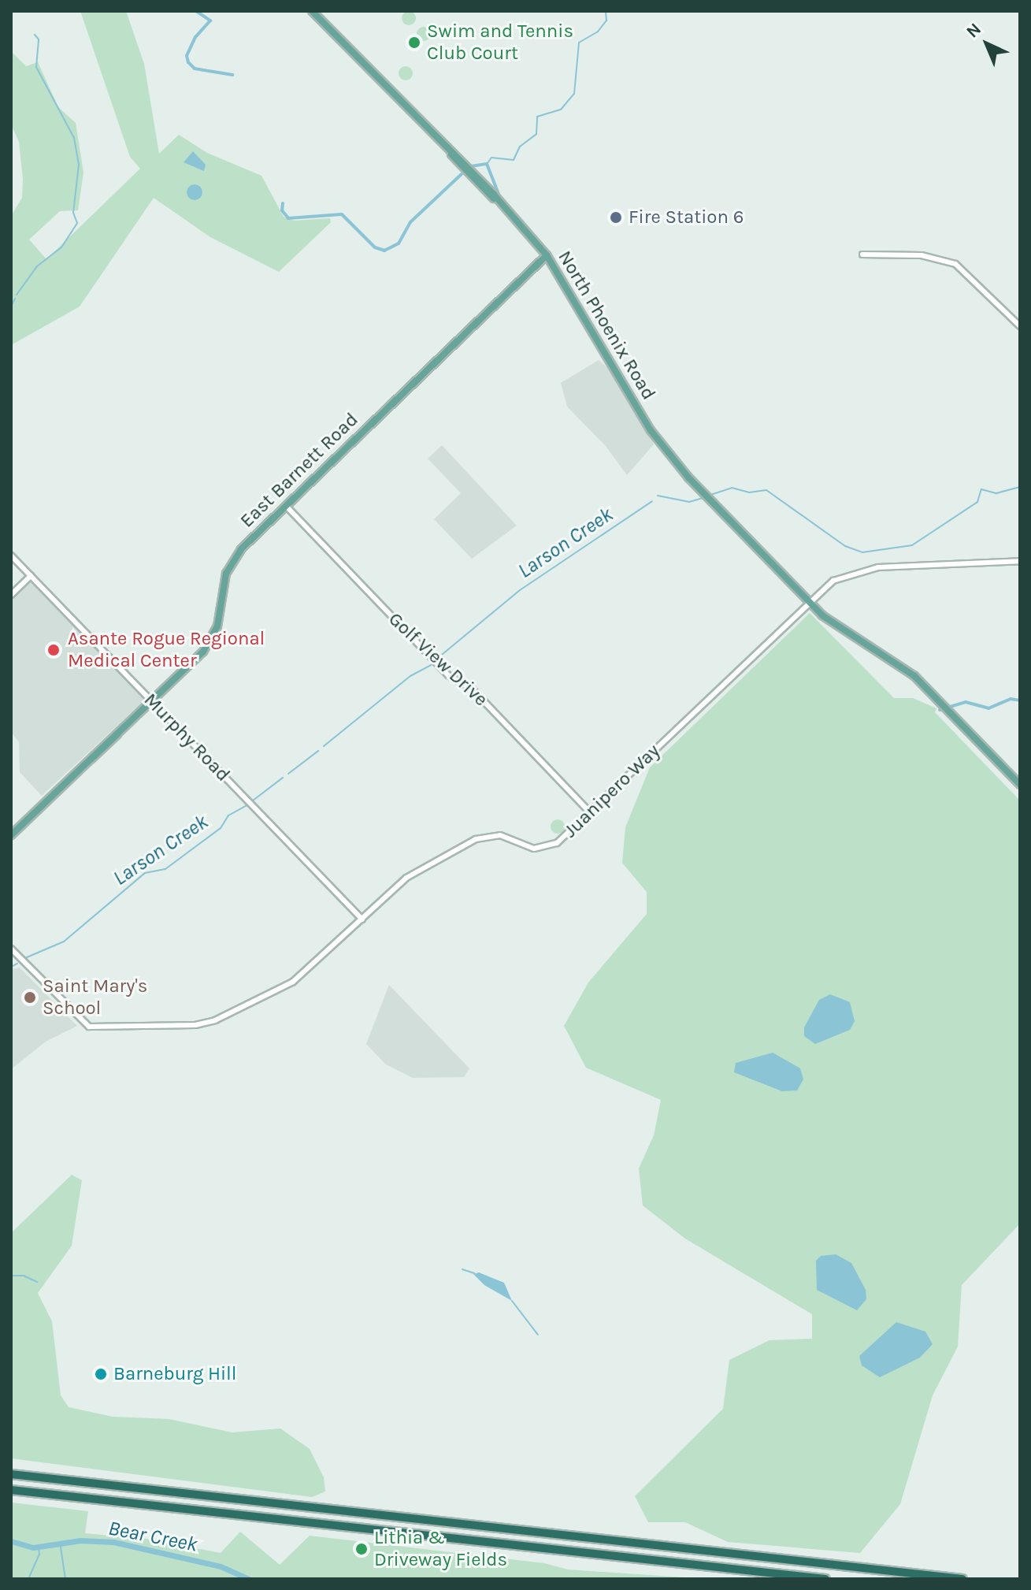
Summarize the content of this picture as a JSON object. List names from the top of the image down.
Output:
{
  "streets": {
    "main road": ["North Phoenix Road", "East Barnett Road"],
    "street": ["Golf View Drive", "Murphy Road", "Juanipero Way"]
  },
  "crossings": [
    ["North Phoenix Road", "East Barnett Road"],
    ["North Phoenix Road", "Juanipero Way"],
    ["East Barnett Road", "Golf View Drive"],
    ["East Barnett Road", "Murphy Road"],
    ["Golf View Drive", "Juanipero Way"],
    ["Murphy Road", "Juanipero Way"]
  ],
  "water": ["Larson Creek", "Bear Creek"],
  "places": [
    "Swim and Tennis Club Court",
    "Fire Station 6",
    "Asante Rogue Regional Medical Center",
    "Saint Mary's School",
    "Barneburg Hill",
    "Lithia & Driveway Fields"
  ],
  "north": "top left"
}
